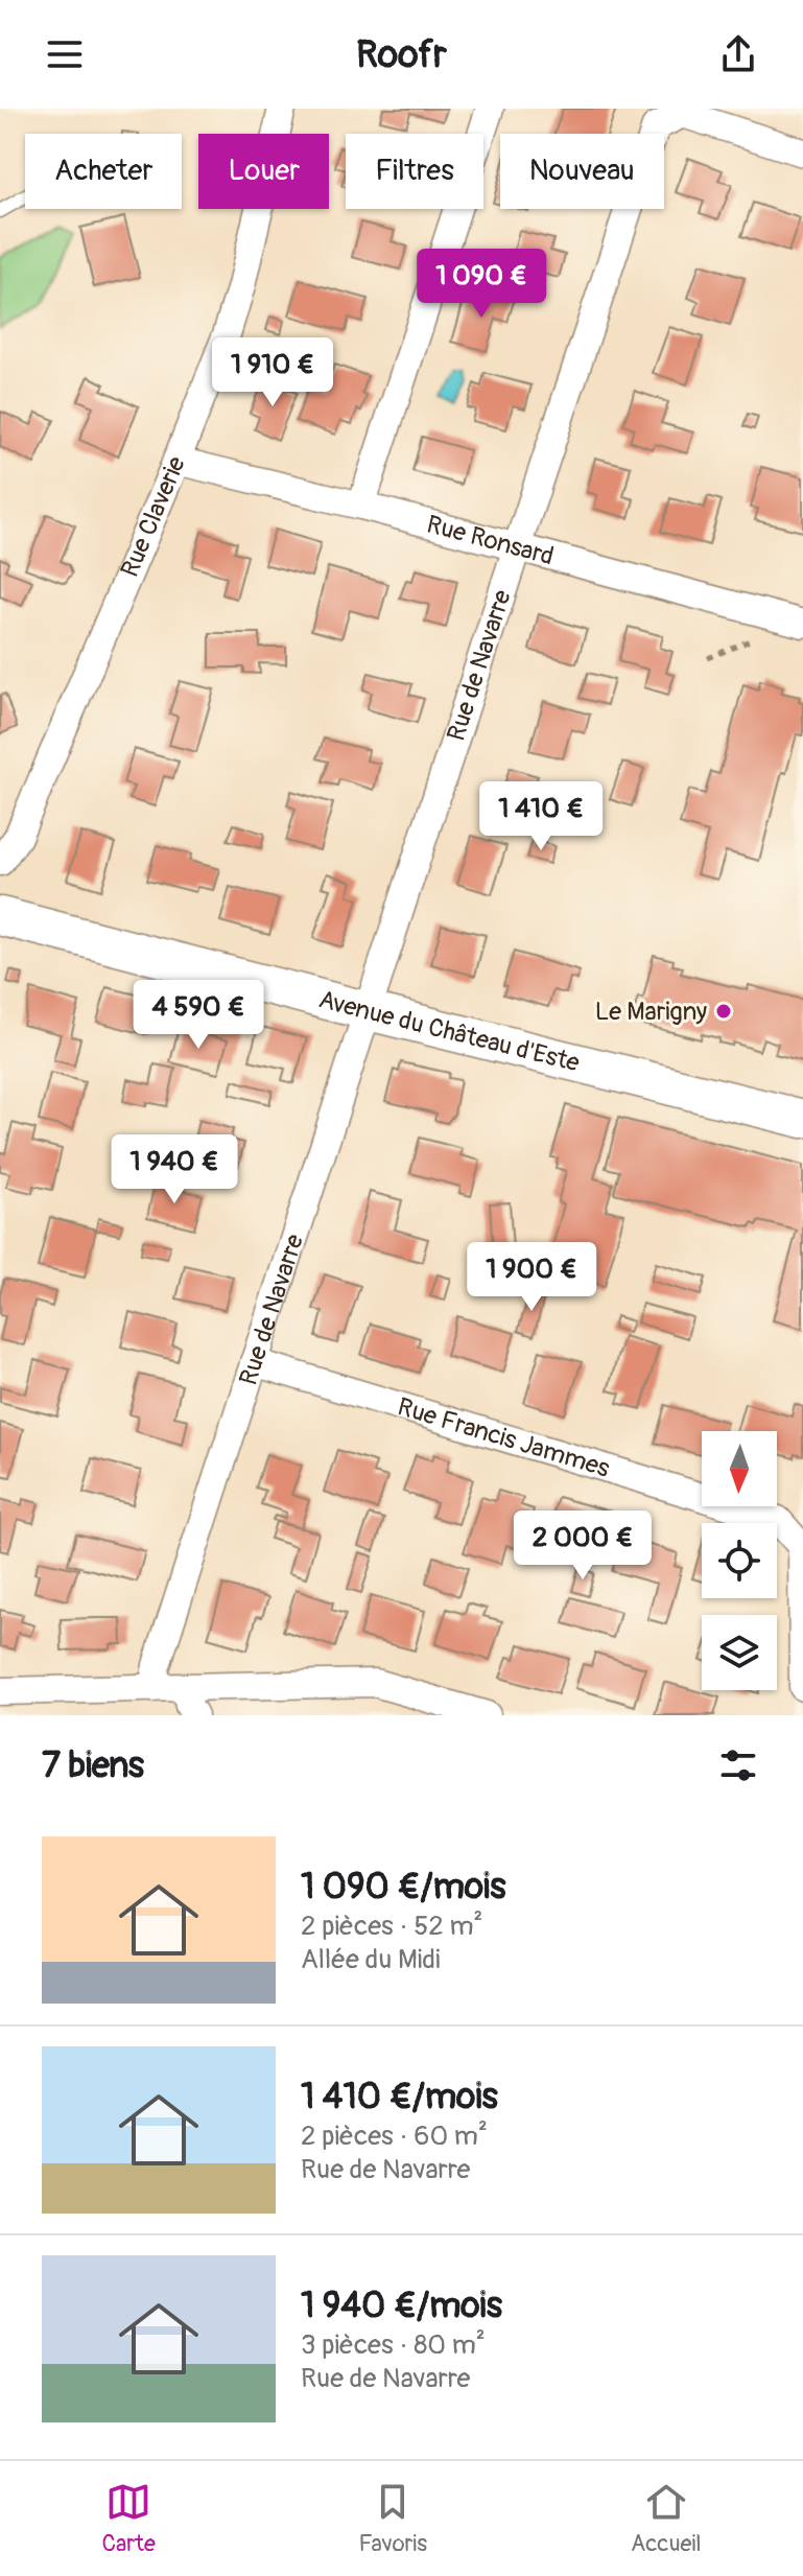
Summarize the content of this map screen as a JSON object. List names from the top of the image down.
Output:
{
  "streets": {
    "street": [
      "Rue Claverie",
      "Rue Ronsard",
      "Rue de Navarre",
      "Avenue du Château d'Este",
      "Rue Francis Jammes"
    ]
  },
  "crossings": [
    ["Rue Claverie", "Rue Ronsard"],
    ["Rue Ronsard", "Rue de Navarre"],
    ["Rue de Navarre", "Avenue du Château d'Este"],
    ["Rue de Navarre", "Rue Francis Jammes"]
  ],
  "places": ["Le Marigny"],
  "north": "bottom",
  "page": {
    "header": "Roofr",
    "chip": [
      "Acheter",
      "Louer",
      "Filtres",
      "Nouveau"
    ],
    "price": [
      "1 090 €",
      "1 910 €",
      "1 410 €",
      "4 590 €",
      "1 940 €",
      "1 900 €",
      "2 000 €"
    ],
    "heading": "7 biens",
    "list": [
      {
        "name": "1 090 €/mois",
        "note": "2 pièces · 52 m² · Allée du Midi"
      },
      {
        "name": "1 410 €/mois",
        "note": "2 pièces · 60 m² · Rue de Navarre"
      },
      {
        "name": "1 940 €/mois",
        "note": "3 pièces · 80 m² · Rue de Navarre"
      }
    ],
    "tabs": ["Carte", "Favoris", "Accueil"]
  }
}
